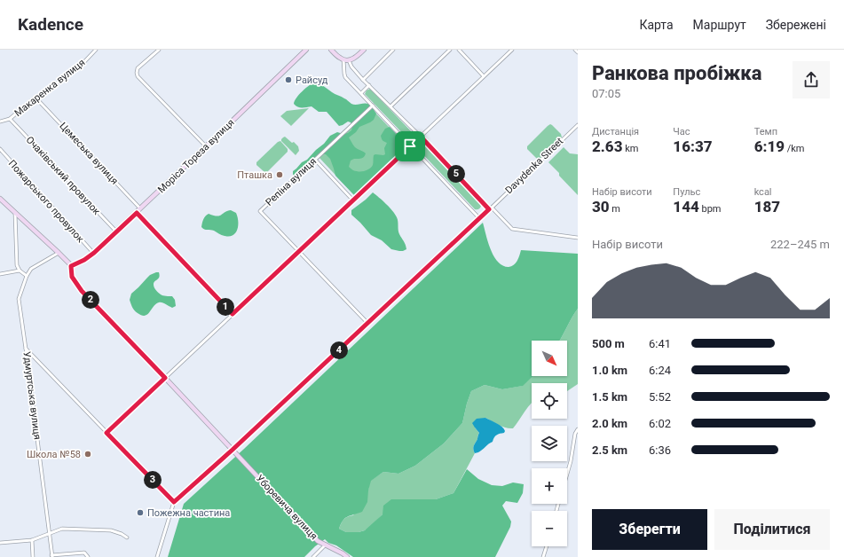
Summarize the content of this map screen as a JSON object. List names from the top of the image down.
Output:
{
  "streets": {
    "street": [
      "Макаренка вулиця",
      "Цемеська вулиця",
      "Моріса Тореза вулиця",
      "Davydenka Street",
      "Очакiвський провулок",
      "Репiна вулиця",
      "Пожарського провулок",
      "Удмуртська вулиця",
      "Уборевича вулиця"
    ]
  },
  "crossings": [
    ["Макаренка вулиця", "Цемеська вулиця"],
    ["Макаренка вулиця", "Очакiвський провулок"],
    ["Цемеська вулиця", "Моріса Тореза вулиця"],
    ["Моріса Тореза вулиця", "Очакiвський провулок"],
    ["Моріса Тореза вулиця", "Пожарського провулок"],
    ["Моріса Тореза вулиця", "Уборевича вулиця"],
    ["Davydenka Street", "Репiна вулиця"],
    ["Davydenka Street", "Уборевича вулиця"]
  ],
  "places": [
    "Райсуд",
    "Пташка",
    "Школа №58",
    "Пожежна частина"
  ],
  "north": "bottom right",
  "page": {
    "header": "Kadence",
    "nav": ["Карта", "Маршрут", "Збережені"],
    "heading": ["Ранкова пробіжка", "07:05"],
    "stats": [
      ["Дистанція", "2.63 km"],
      ["Час", "16:37"],
      ["Темп", "6:19 /km"],
      ["Набір висоти", "30 m"],
      ["Пульс", "144 bpm"],
      ["kcal", "187"]
    ],
    "pins": [
      "5",
      "2",
      "1",
      "4",
      "3"
    ],
    "chart": ["Набір висоти", "222–245 m"],
    "list": [
      {
        "name": "500 m",
        "note": "6:41"
      },
      {
        "name": "1.0 km",
        "note": "6:24"
      },
      {
        "name": "1.5 km",
        "note": "5:52"
      },
      {
        "name": "2.0 km",
        "note": "6:02"
      },
      {
        "name": "2.5 km",
        "note": "6:36"
      }
    ],
    "map_buttons": ["+", "−"],
    "buttons": ["Зберегти", "Поділитися"]
  }
}
